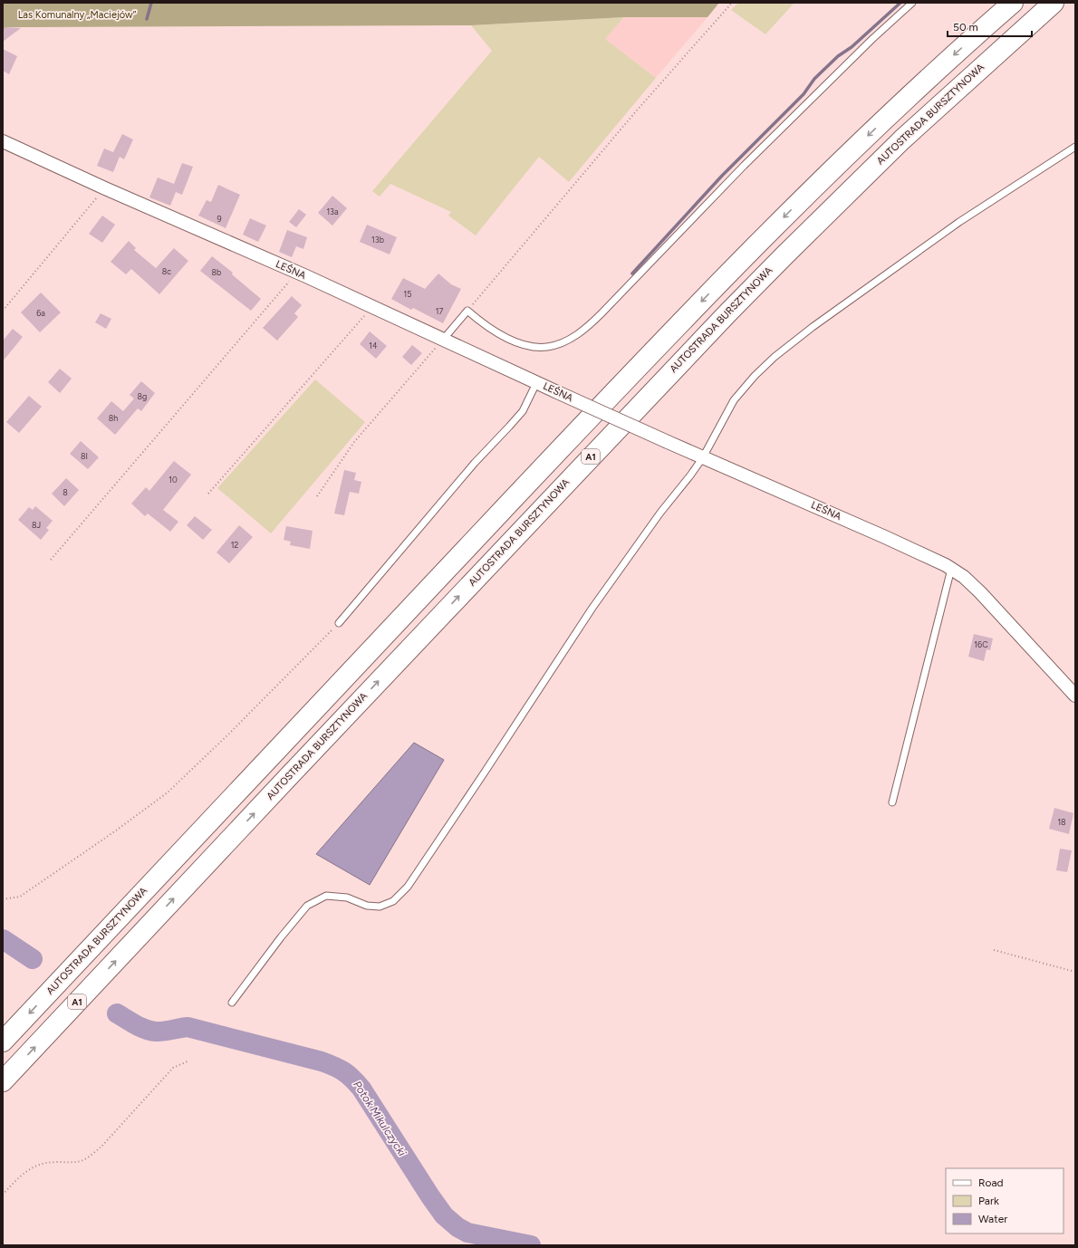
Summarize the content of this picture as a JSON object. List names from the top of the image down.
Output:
{
  "streets": {
    "highway": ["AUTOSTRADA BURSZTYNOWA", "A1"],
    "street": ["LEŚNA"]
  },
  "water": ["Potok Mikulczycki"],
  "parks": ["Las Komunalny „Maciejów”"],
  "house_numbers": [
    "13a",
    "9",
    "13b",
    "8c",
    "8b",
    "15",
    "17",
    "6a",
    "14",
    "8g",
    "8h",
    "8I",
    "10",
    "8",
    "8J",
    "12",
    "16C",
    "18"
  ],
  "legend": ["Road", "Park", "Water"],
  "scale_bar": "50 m"
}
